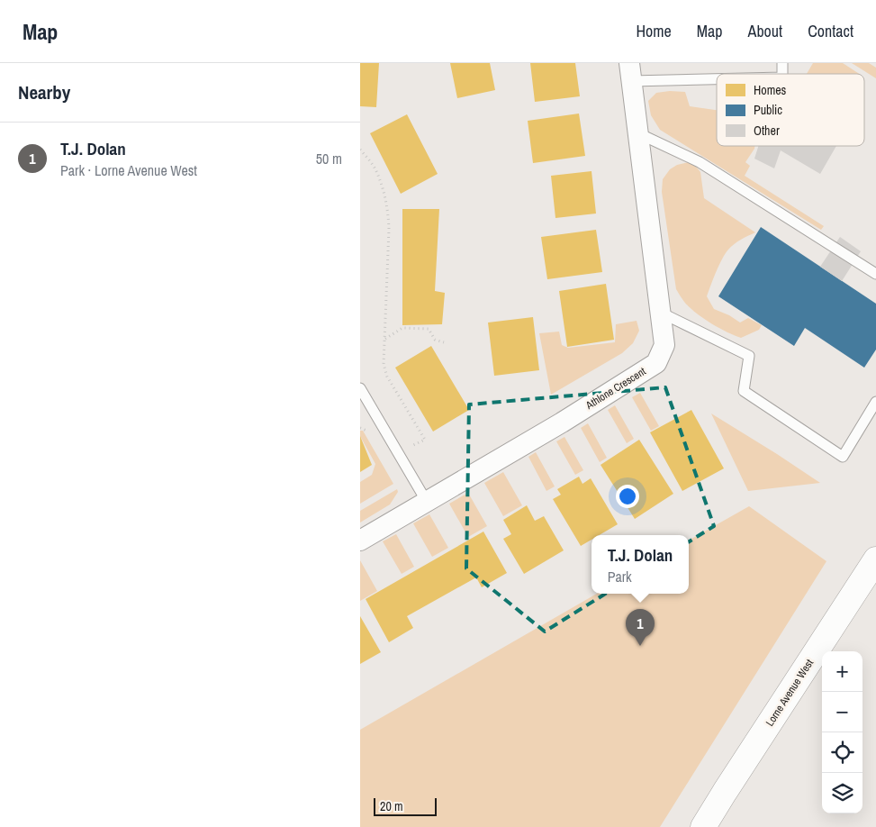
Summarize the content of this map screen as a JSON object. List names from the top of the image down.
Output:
{
  "streets": {
    "main road": ["Lorne Avenue West"],
    "street": ["Athlone Crescent"]
  },
  "legend": ["Homes", "Public", "Other"],
  "scale_bar": "20 m",
  "page": {
    "header": "Map",
    "nav": [
      "Home",
      "Map",
      "About",
      "Contact"
    ],
    "heading": "Nearby",
    "list": [
      {
        "mark": "1",
        "name": "T.J. Dolan",
        "note": "Park · Lorne Avenue West",
        "value": "50 m"
      }
    ],
    "popup": ["T.J. Dolan", "Park"],
    "pins": "1",
    "map_buttons": ["+", "−"],
    "scale": "20 m"
  }
}
